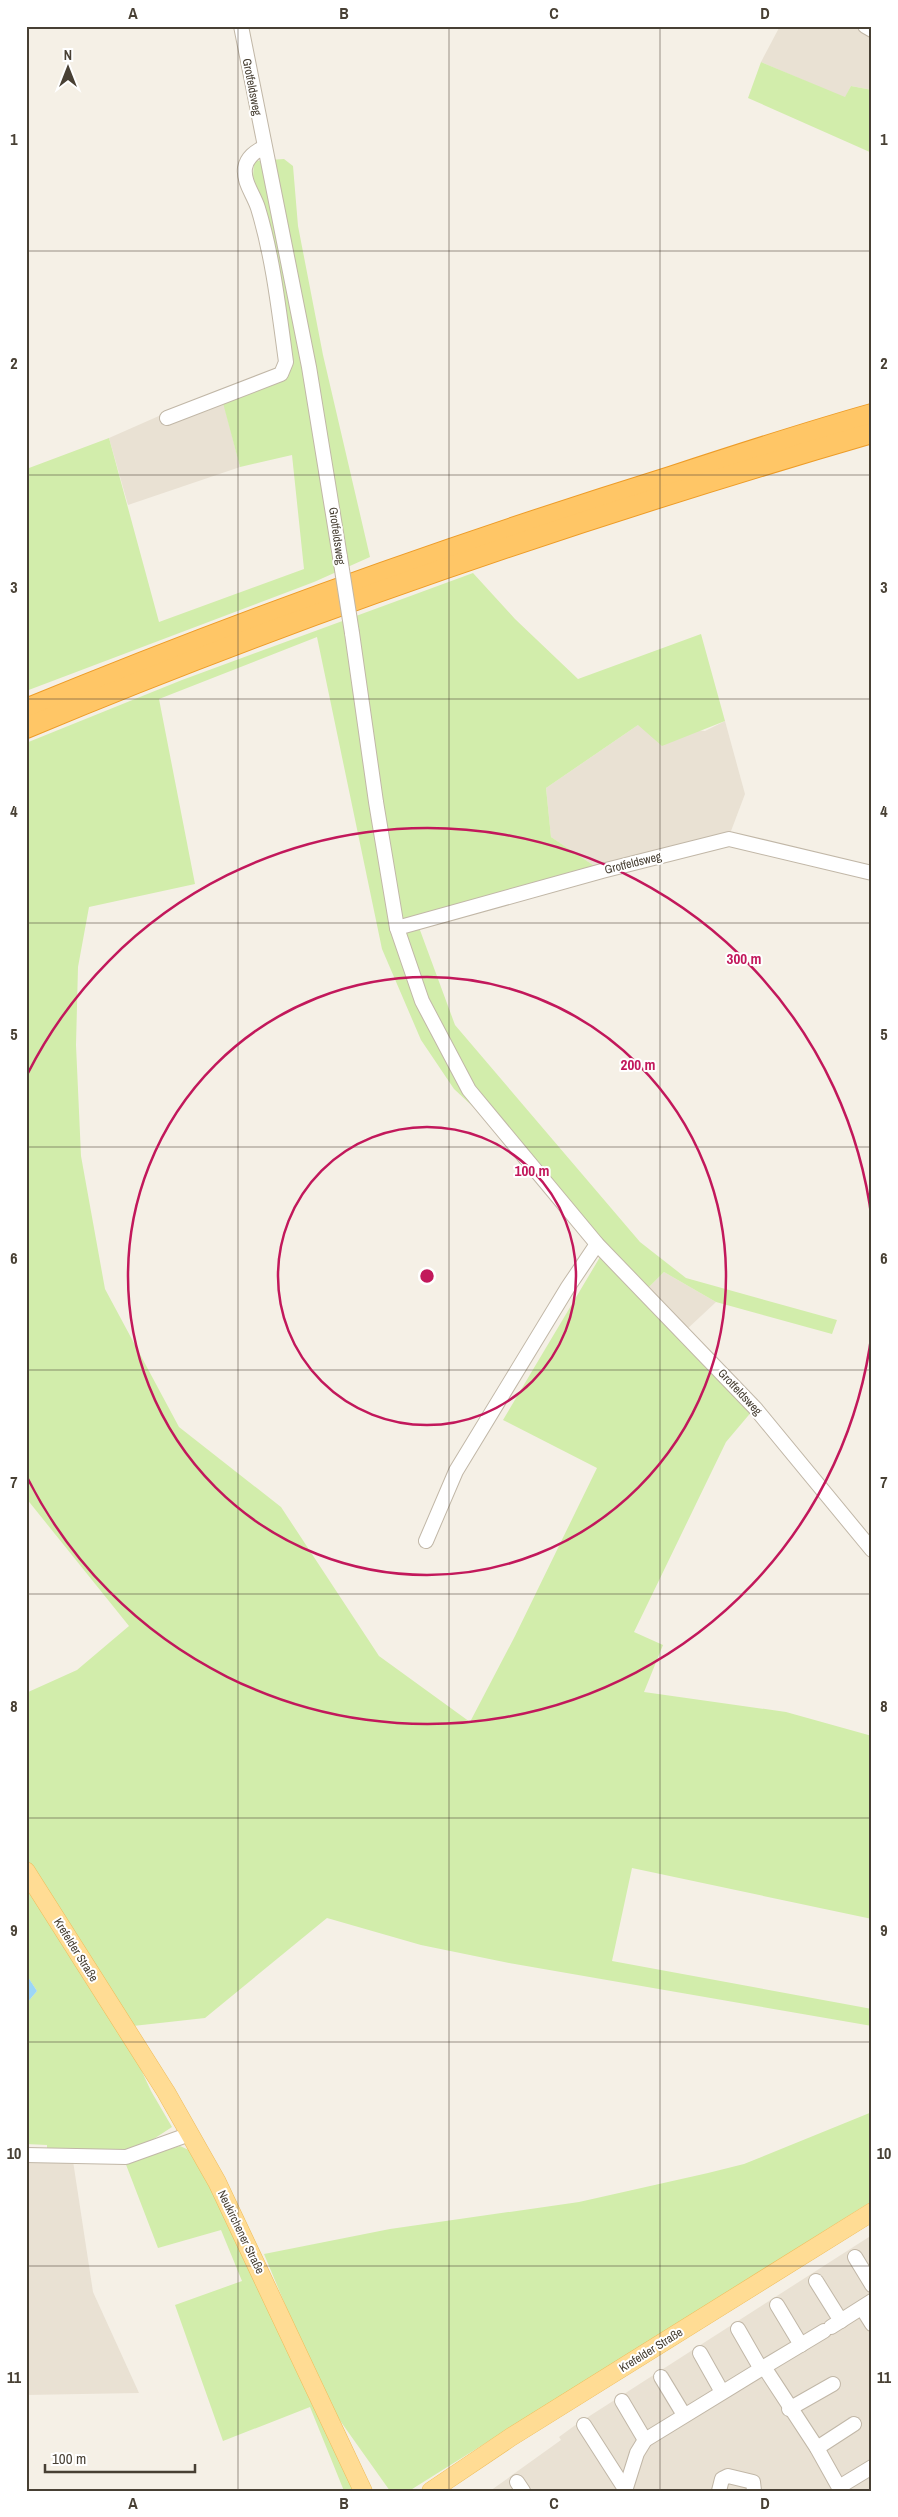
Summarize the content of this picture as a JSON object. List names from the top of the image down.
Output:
{
  "streets": {
    "main road": ["Krefelder Straße", "Neukirchener Straße"],
    "street": ["Grotfeldsweg"]
  },
  "crossings": [
    ["Krefelder Straße", "Neukirchener Straße"]
  ],
  "scale_bar": "100 m",
  "north": "top",
  "grid": {
    "columns": [
      "A",
      "B",
      "C",
      "D"
    ],
    "rows": [
      "1",
      "2",
      "3",
      "4",
      "5",
      "6",
      "7",
      "8",
      "9",
      "10",
      "11"
    ]
  },
  "rings": ["300 m", "200 m", "100 m"]
}
